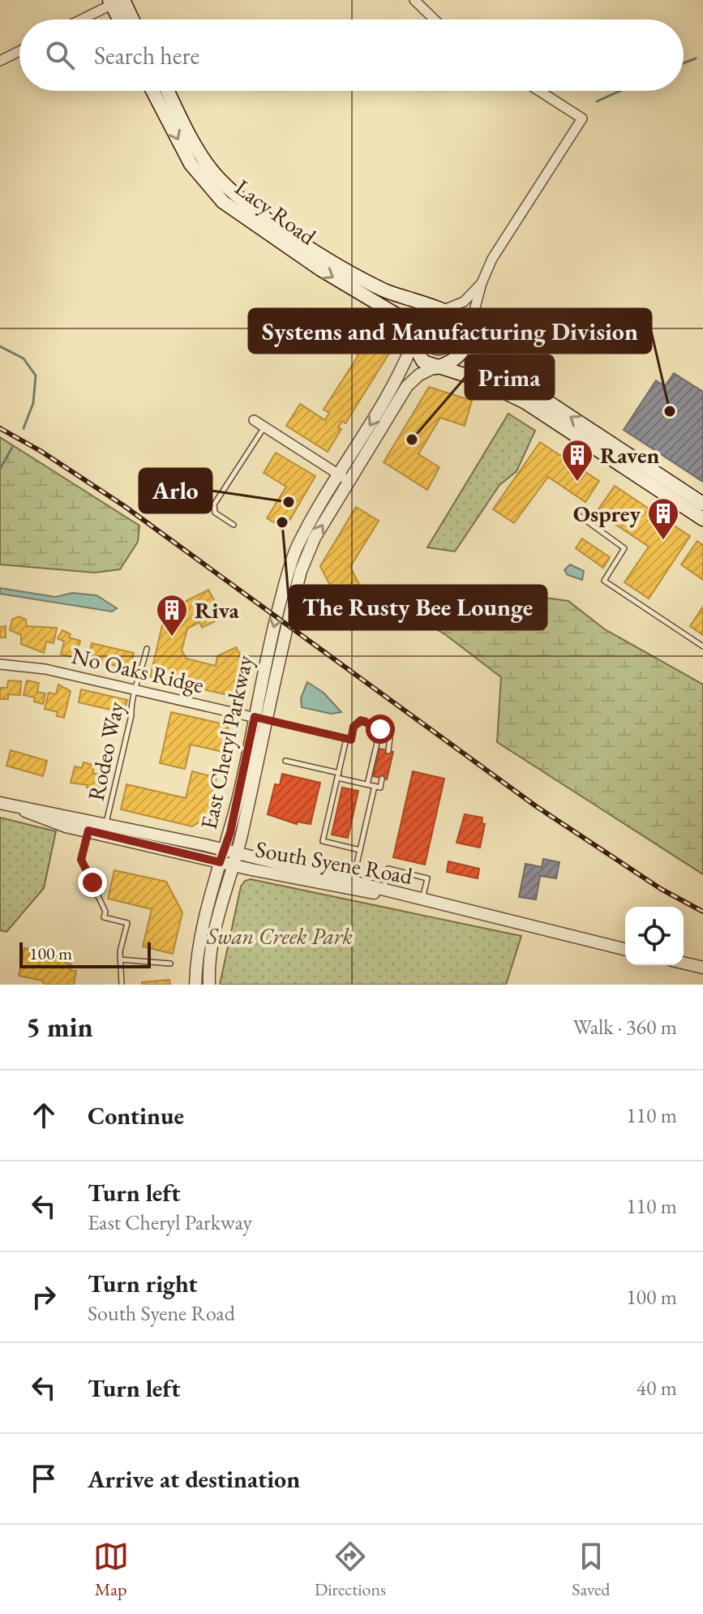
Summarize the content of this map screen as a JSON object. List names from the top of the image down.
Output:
{
  "streets": {
    "main road": ["Lacy Road"],
    "street": ["No Oaks Ridge", "East Cheryl Parkway", "South Syene Road"],
    "lane": ["Rodeo Way"]
  },
  "crossings": [
    ["Lacy Road", "East Cheryl Parkway"],
    ["No Oaks Ridge", "East Cheryl Parkway"],
    ["No Oaks Ridge", "Rodeo Way"],
    ["East Cheryl Parkway", "South Syene Road"],
    ["Rodeo Way", "South Syene Road"]
  ],
  "parks": ["Swan Creek Park"],
  "places": {
    "other": [
      "Systems and Manufacturing Division",
      "Prima",
      "Arlo",
      "The Rusty Bee Lounge"
    ],
    "building": ["Raven", "Osprey", "Riva"]
  },
  "scale_bar": "100 m",
  "page": {
    "search": "Search here",
    "scale": "100 m",
    "heading": ["5 min", "Walk · 360 m"],
    "list": [
      ["Continue", "110 m"],
      ["Turn left", "East Cheryl Parkway", "110 m"],
      ["Turn right", "South Syene Road", "100 m"],
      ["Turn left", "40 m"],
      "Arrive at destination"
    ],
    "nav": ["Map", "Directions", "Saved"]
  }
}
